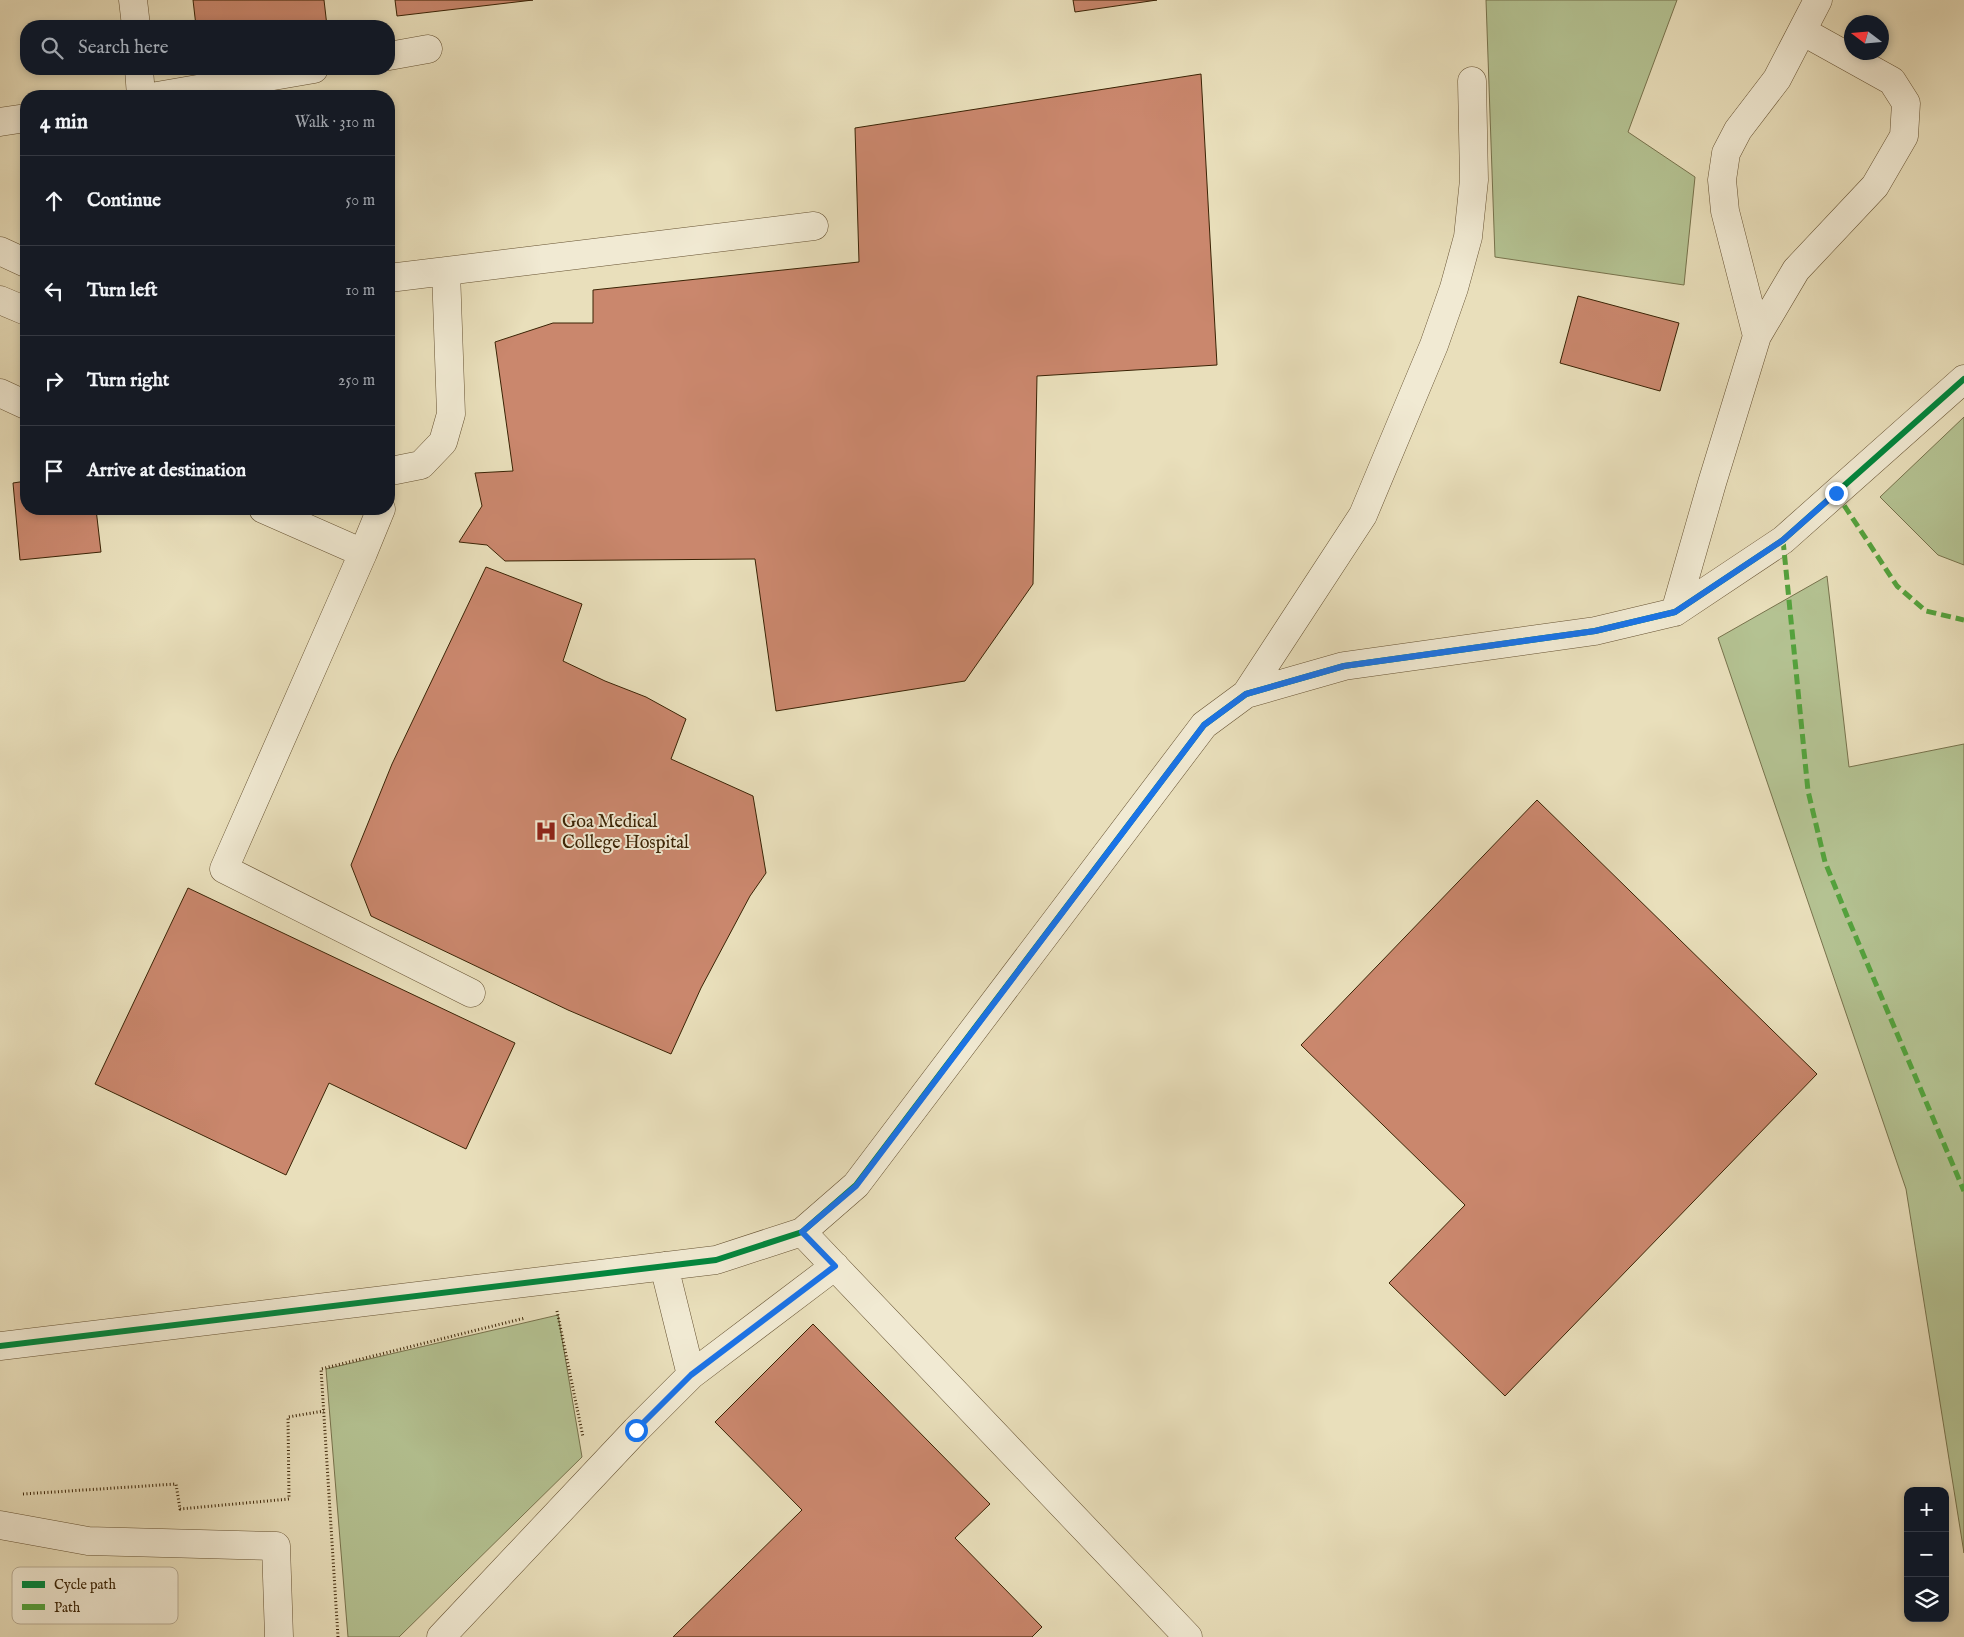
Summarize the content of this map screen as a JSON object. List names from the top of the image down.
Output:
{
  "places": {
    "hospital": ["Goa Medical College Hospital"]
  },
  "legend": ["Cycle path", "Path"],
  "north": "left",
  "page": {
    "search": "Search here",
    "heading": ["4 min", "Walk · 310 m"],
    "list": [
      ["Continue", "50 m"],
      ["Turn left", "10 m"],
      ["Turn right", "250 m"],
      "Arrive at destination"
    ],
    "map_buttons": ["+", "−"]
  }
}
